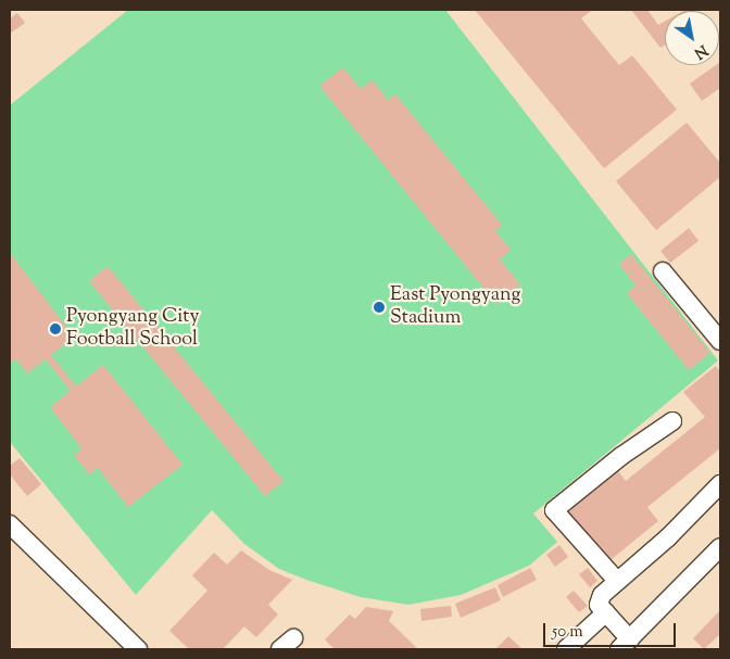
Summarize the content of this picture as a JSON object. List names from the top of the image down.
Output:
{
  "places": ["East Pyongyang Stadium", "Pyongyang City Football School"],
  "scale_bar": "50 m",
  "north": "bottom right"
}
